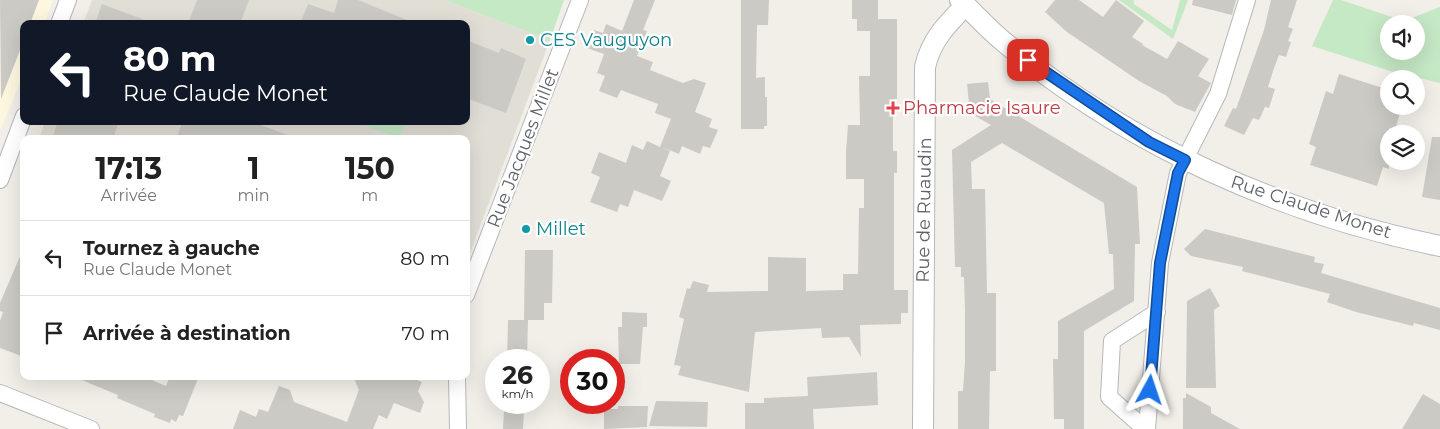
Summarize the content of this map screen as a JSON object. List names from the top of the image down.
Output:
{
  "streets": {
    "street": ["Rue Jacques Millet", "Rue Claude Monet", "Rue de Ruaudin"]
  },
  "crossings": [
    ["Rue Claude Monet", "Rue de Ruaudin"]
  ],
  "places": {
    "other": ["CES Vauguyon", "Millet"],
    "health": ["Pharmacie Isaure"]
  },
  "page": {
    "turn": ["80 m", "Rue Claude Monet"],
    "eta": [
      "17:13",
      "Arrivée",
      "1",
      "min",
      "150",
      "m"
    ],
    "list": [
      {
        "name": "Tournez à gauche",
        "note": "Rue Claude Monet",
        "value": "80 m"
      },
      {
        "name": "Arrivée à destination",
        "value": "70 m"
      }
    ],
    "speed": "26 km/h",
    "limit": "30"
  }
}
